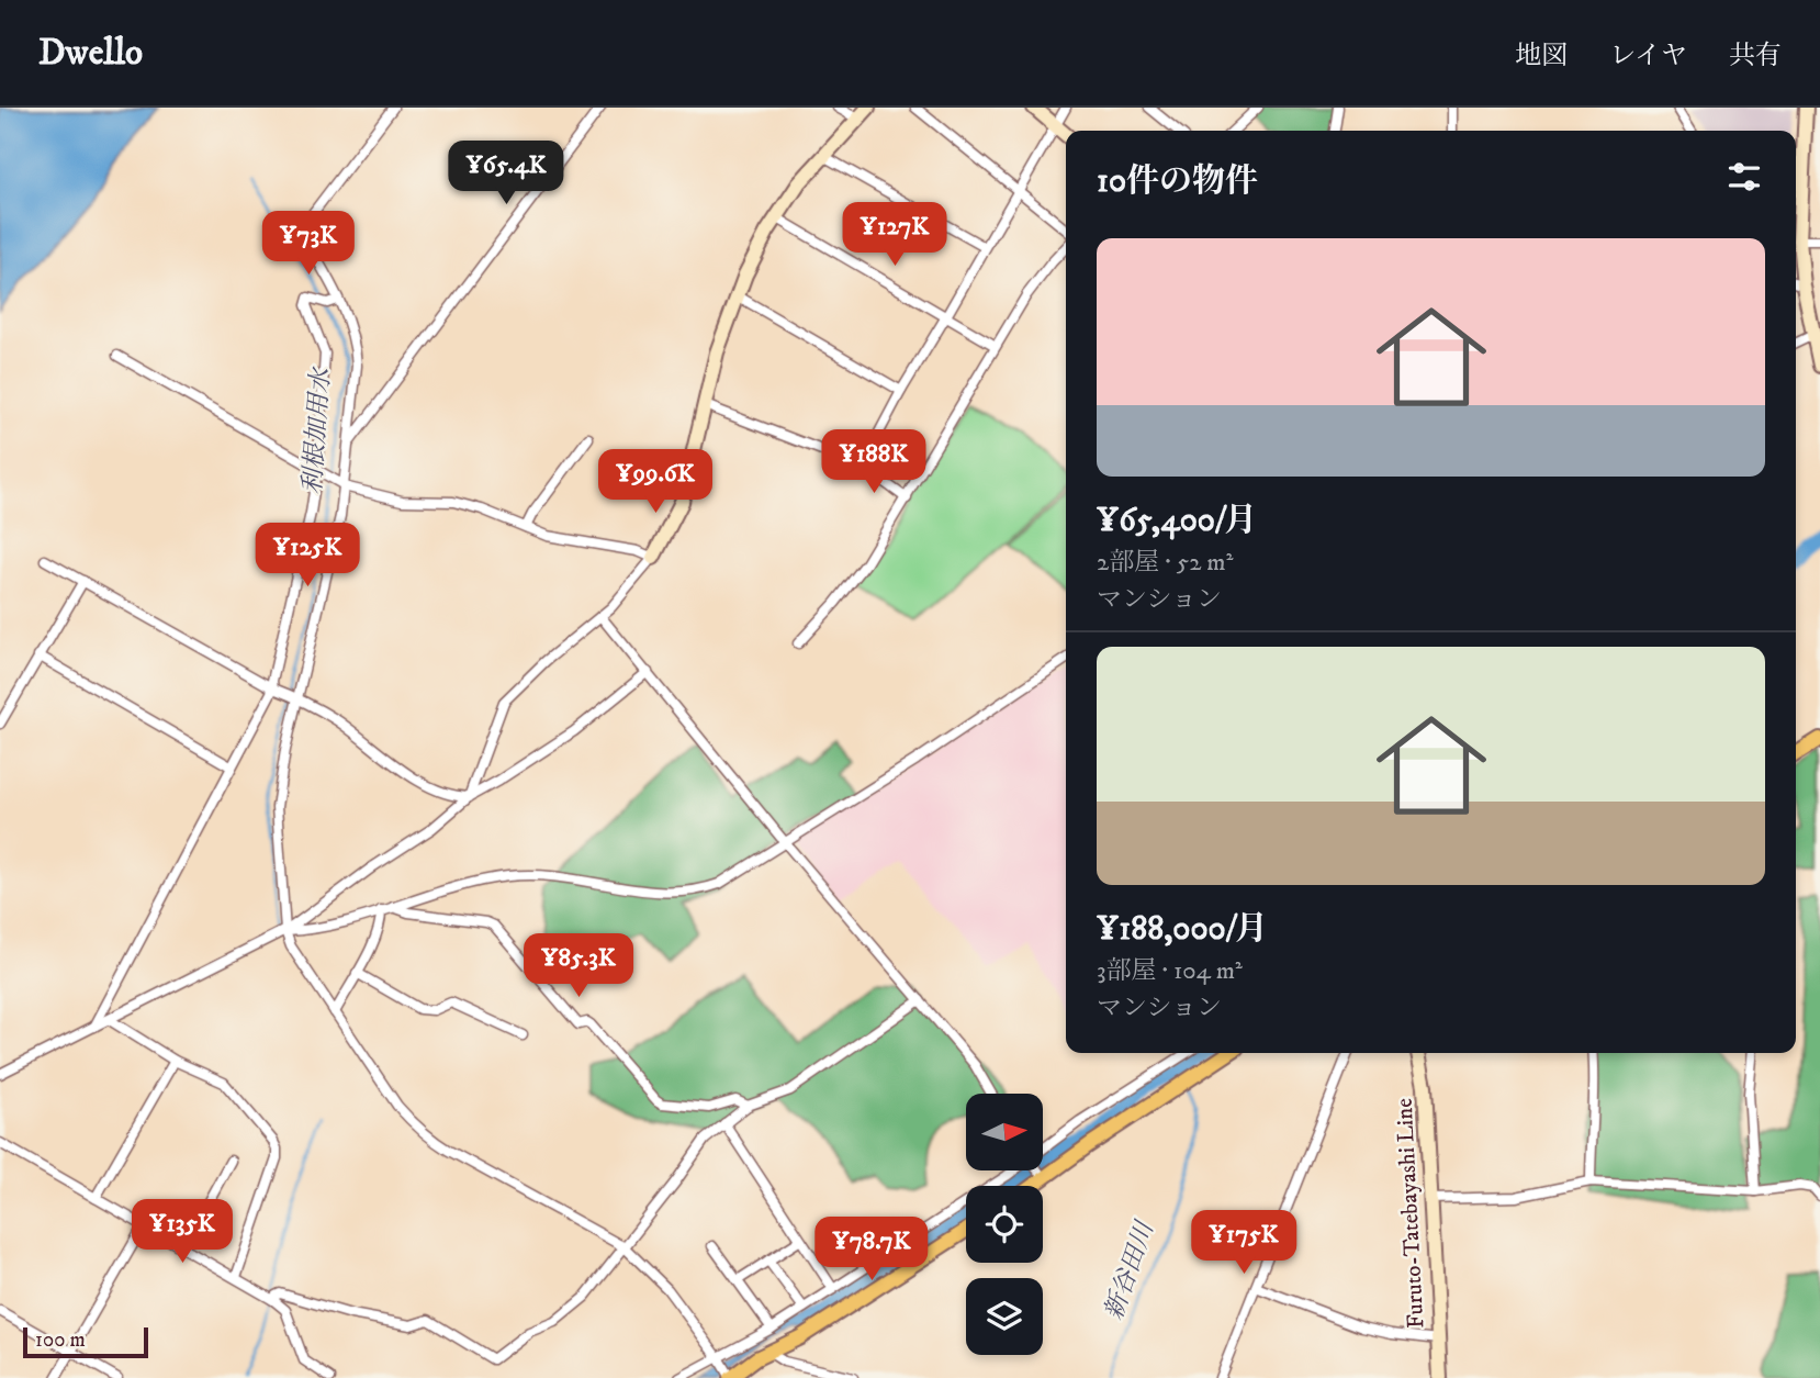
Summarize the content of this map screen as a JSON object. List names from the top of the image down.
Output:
{
  "streets": {
    "street": ["Furuto-Tatebayashi Line"]
  },
  "water": ["利根加用水", "新谷田川"],
  "scale_bar": "100 m",
  "north": "right",
  "page": {
    "header": "Dwello",
    "nav": ["地図", "レイヤ", "共有"],
    "heading": "10件の物件",
    "price": [
      "¥65.4K",
      "¥127K",
      "¥73K",
      "¥188K",
      "¥99.6K",
      "¥125K",
      "¥85.3K",
      "¥135K",
      "¥175K",
      "¥78.7K"
    ],
    "list": [
      {
        "name": "¥65,400/月",
        "note": "2部屋 · 52 m² · マンション"
      },
      {
        "name": "¥188,000/月",
        "note": "3部屋 · 104 m² · マンション"
      }
    ],
    "scale": "100 m"
  }
}
